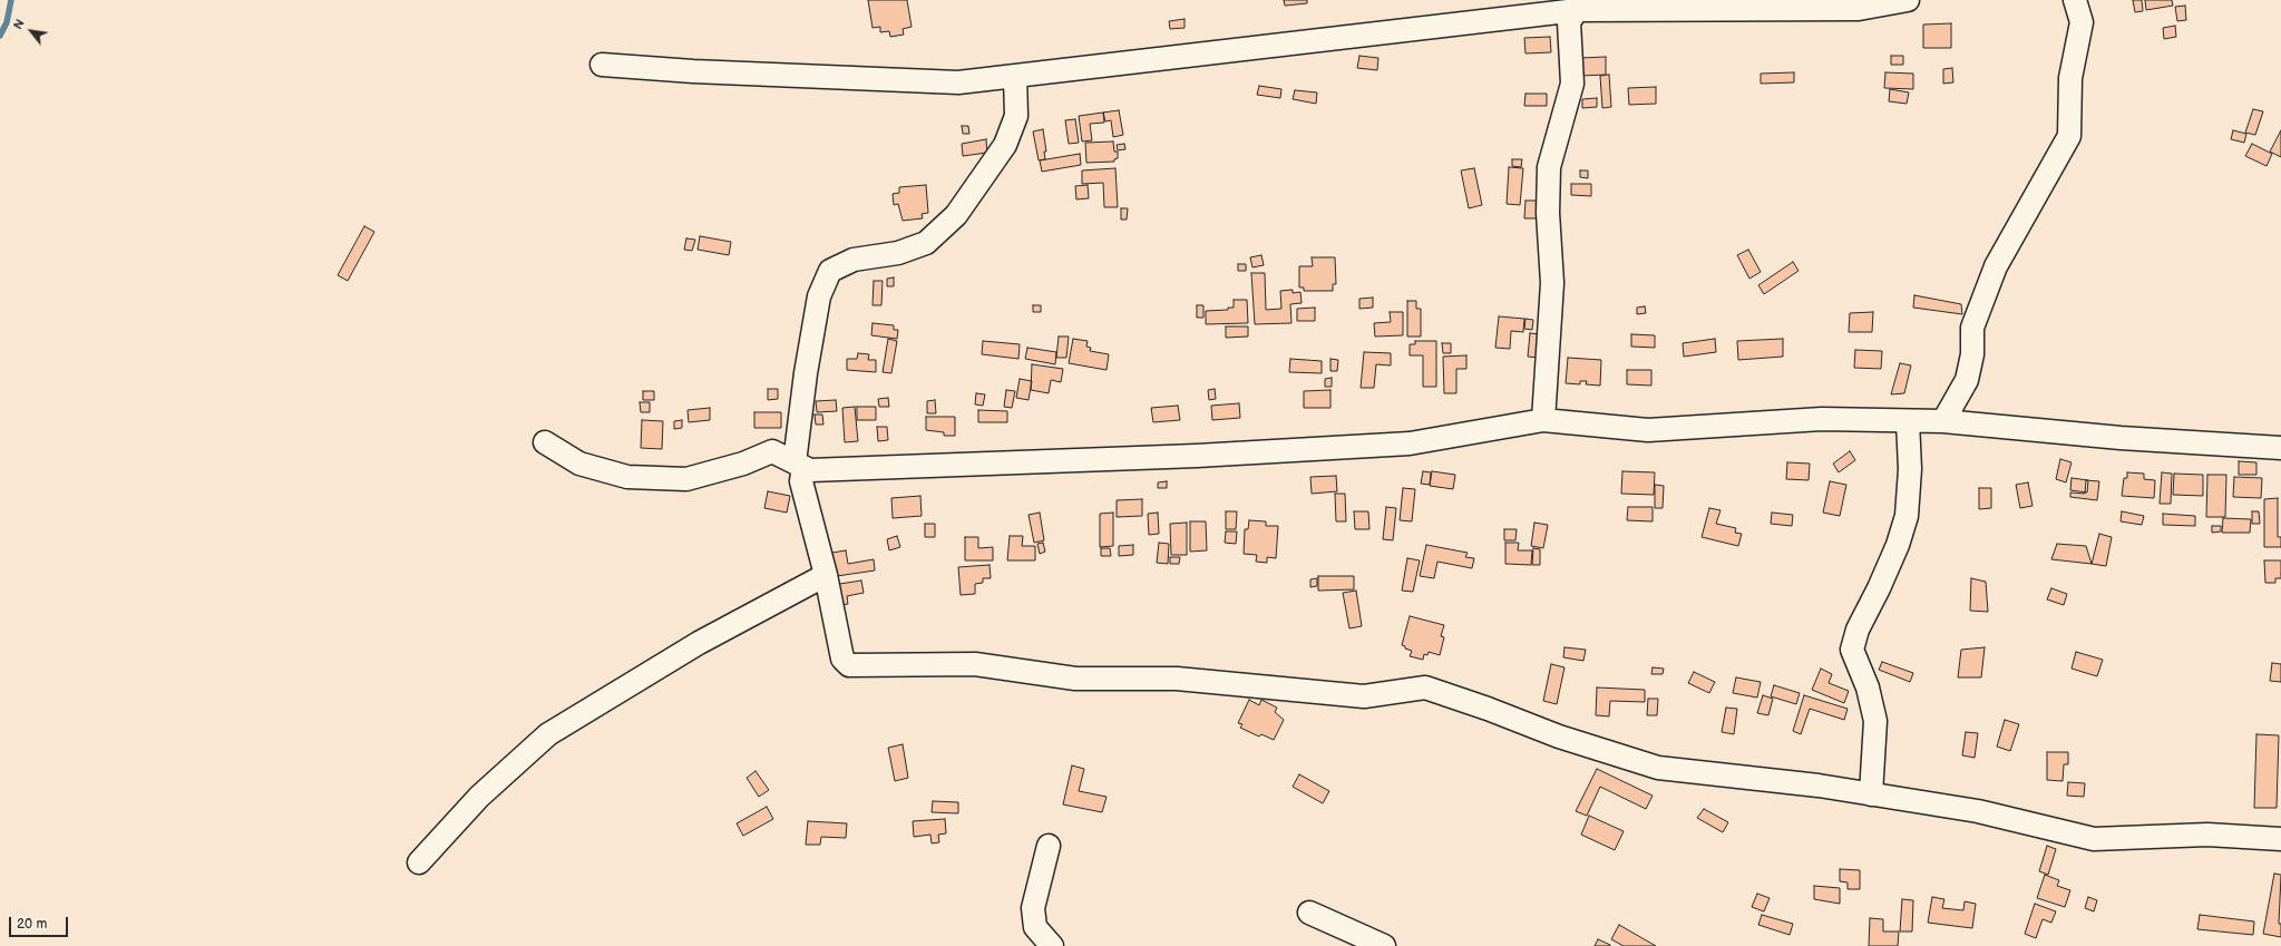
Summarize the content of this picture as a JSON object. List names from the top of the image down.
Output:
{
  "scale_bar": "20 m",
  "north": "top left"
}
